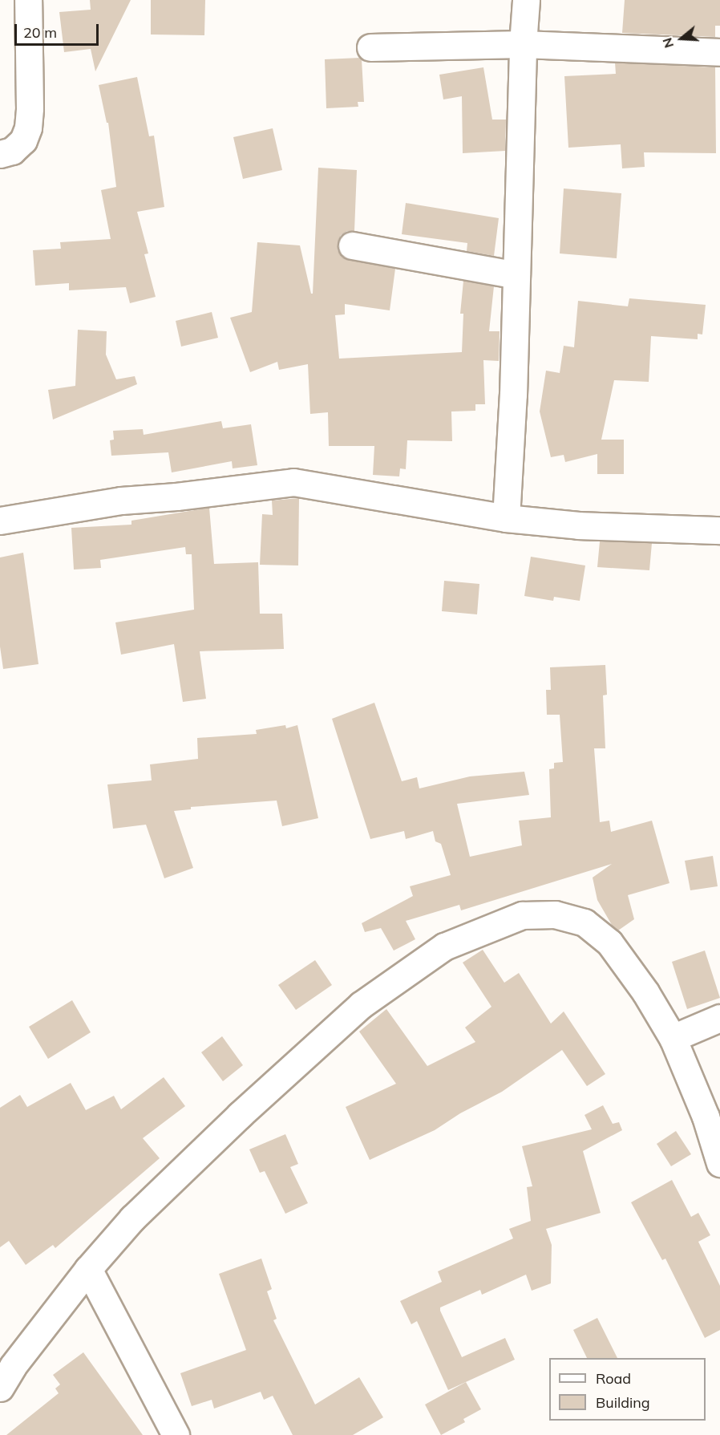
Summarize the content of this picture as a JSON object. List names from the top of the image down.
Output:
{
  "legend": ["Road", "Building"],
  "scale_bar": "20 m",
  "north": "left"
}
